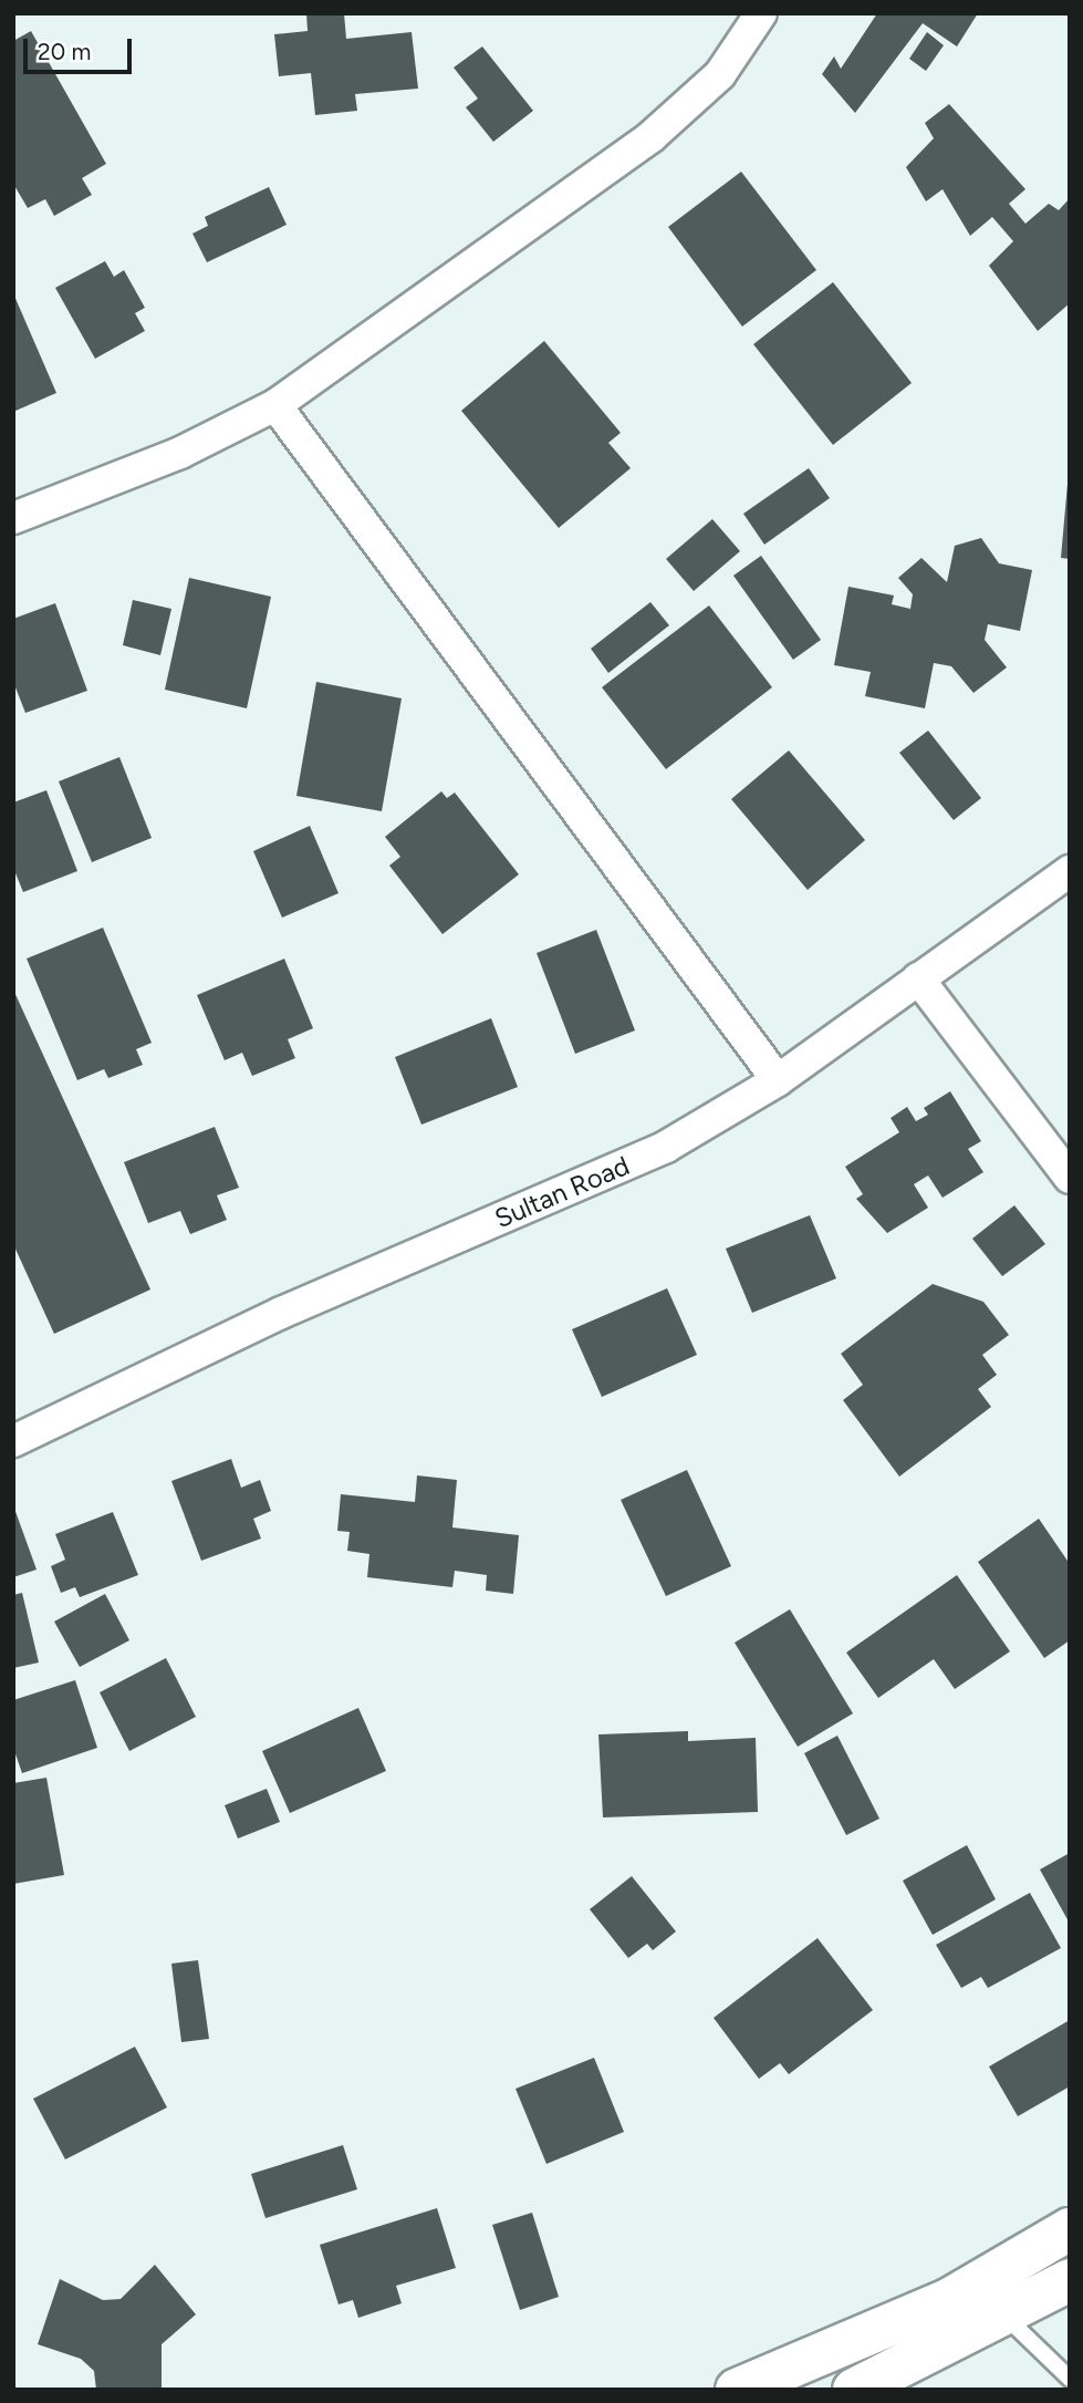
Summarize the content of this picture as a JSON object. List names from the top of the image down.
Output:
{
  "streets": {
    "street": ["Sultan Road"]
  },
  "scale_bar": "20 m"
}
